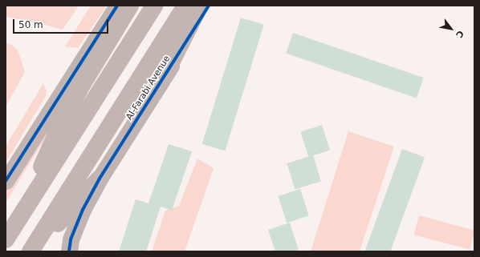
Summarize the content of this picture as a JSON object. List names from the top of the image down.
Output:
{
  "streets": {
    "main road": ["Al-Farabi Avenue"]
  },
  "scale_bar": "50 m",
  "north": "bottom right"
}
